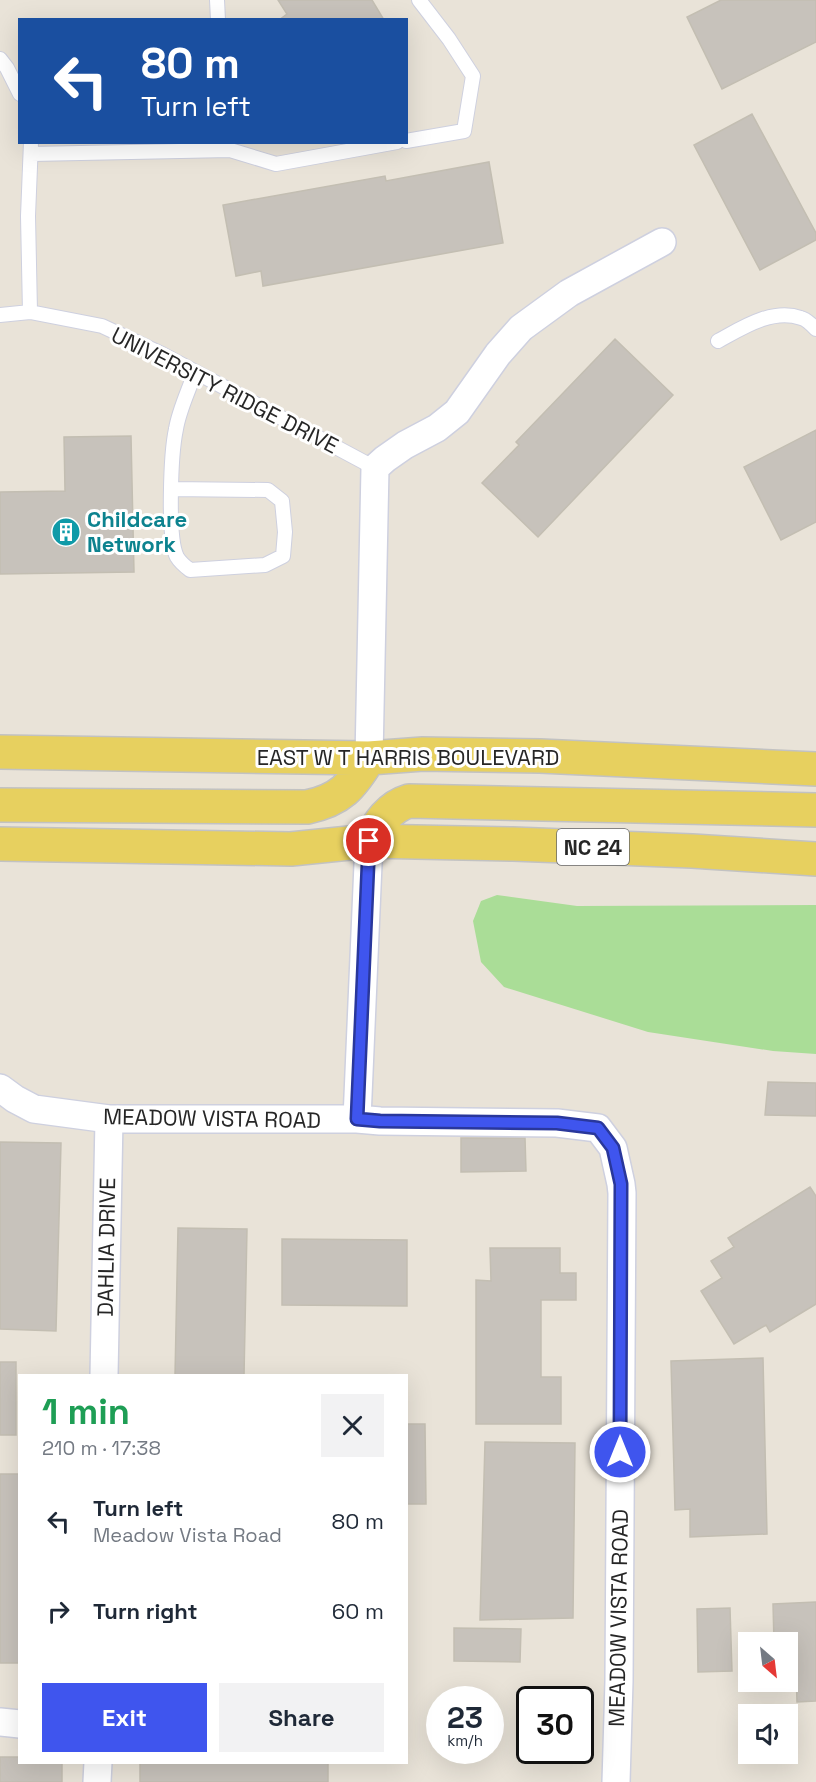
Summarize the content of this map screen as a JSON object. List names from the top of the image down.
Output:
{
  "streets": {
    "main road": ["EAST W T HARRIS BOULEVARD", "NC 24"],
    "street": ["MEADOW VISTA ROAD", "DAHLIA DRIVE"],
    "lane": ["UNIVERSITY RIDGE DRIVE"]
  },
  "crossings": [
    ["MEADOW VISTA ROAD", "DAHLIA DRIVE"]
  ],
  "places": {
    "building": ["Childcare Network"]
  },
  "north": "bottom right",
  "page": {
    "turn": ["80 m", "Turn left"],
    "heading": ["1 min", "210 m · 17:38"],
    "list": [
      {
        "name": "Turn left",
        "note": "Meadow Vista Road",
        "value": "80 m"
      },
      {
        "name": "Turn right",
        "value": "60 m"
      }
    ],
    "buttons": ["Exit", "Share"],
    "speed": "23 km/h",
    "limit": "30"
  }
}
